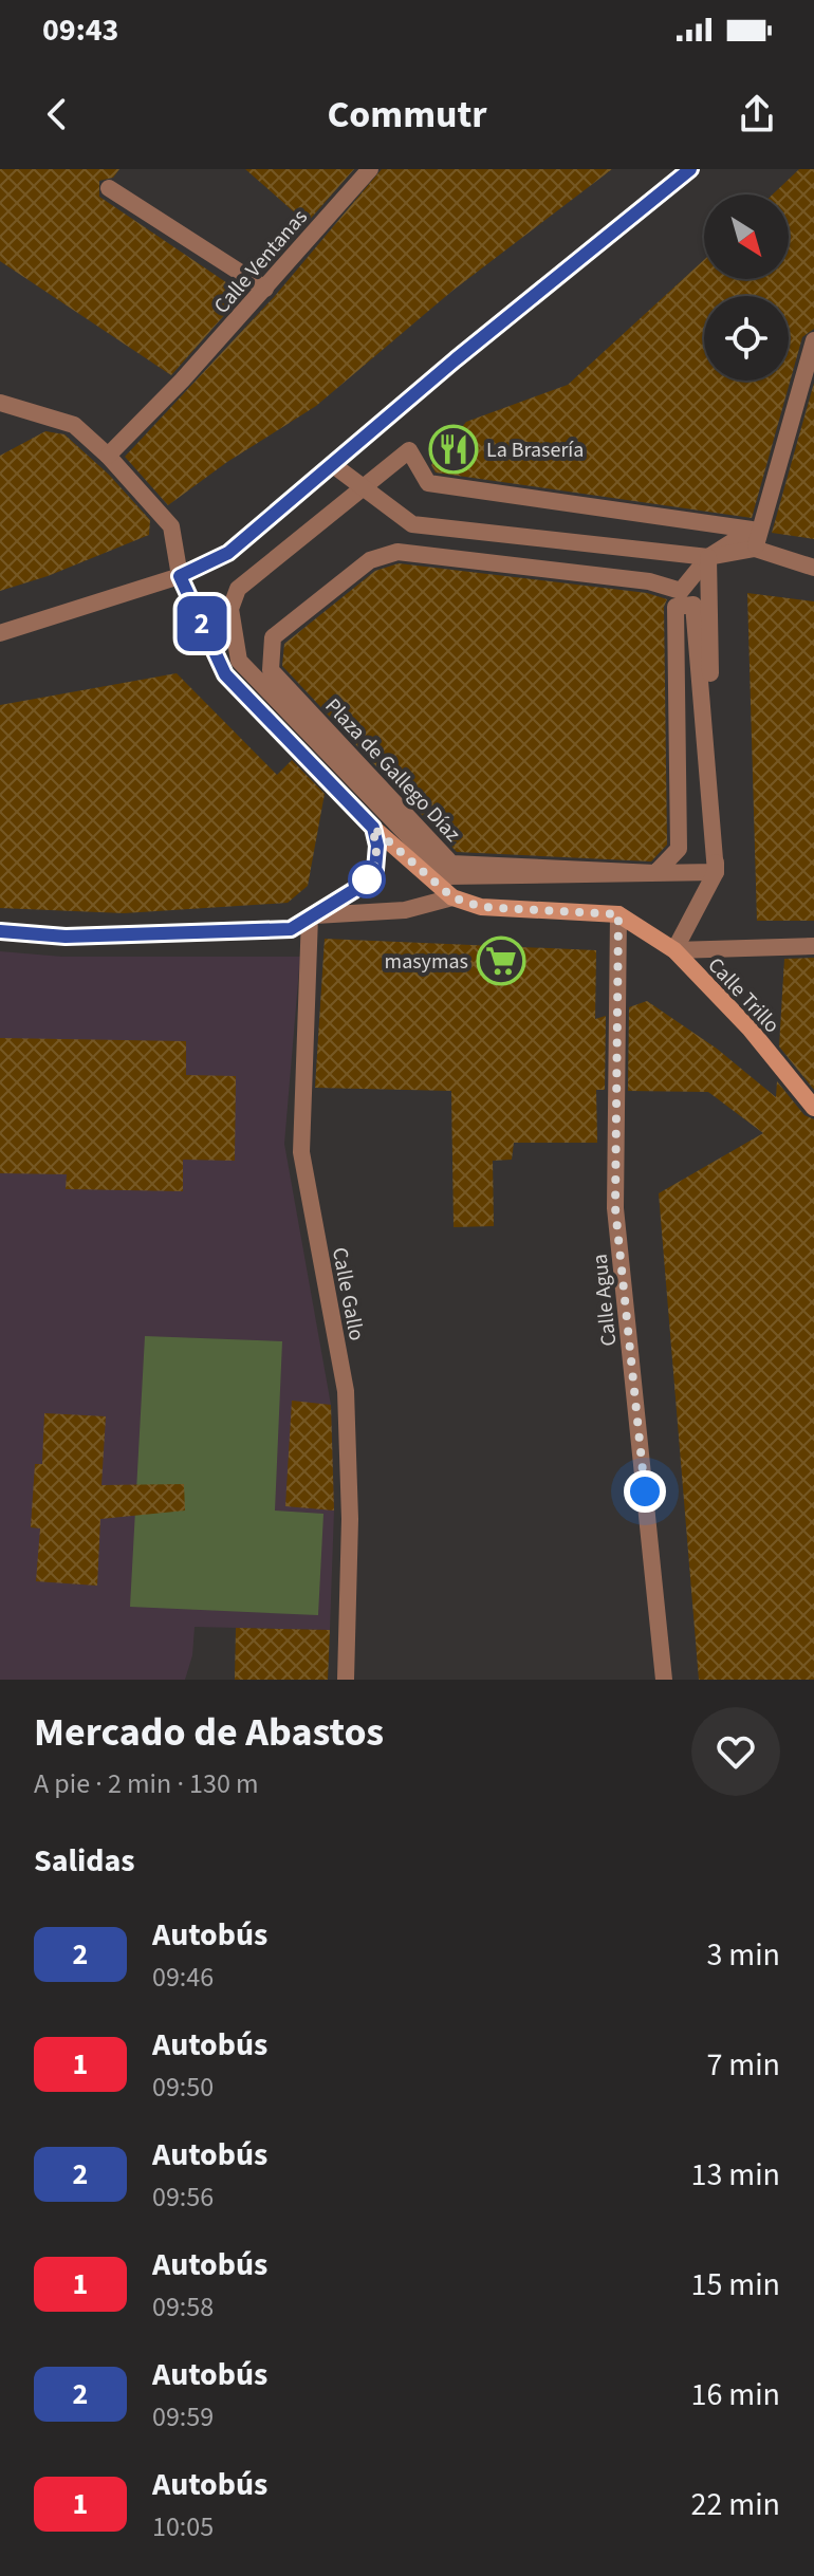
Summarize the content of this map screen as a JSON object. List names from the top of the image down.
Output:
{
  "streets": {
    "street": [
      "Calle Ventanas",
      "Plaza de Gallego Díaz",
      "Calle Trillo",
      "Calle Gallo",
      "Calle Agua"
    ]
  },
  "places": {
    "restaurant": ["La Brasería"],
    "supermarket": ["masymas"]
  },
  "lines": ["bus line 2"],
  "north": "bottom right",
  "page": {
    "status": "09:43",
    "header": "Commutr",
    "on_map": "2",
    "heading": [
      ["Mercado de Abastos", "A pie · 2 min · 130 m"],
      "Salidas"
    ],
    "list": [
      {
        "mark": "2",
        "name": "Autobús",
        "note": "09:46",
        "value": "3 min"
      },
      {
        "mark": "1",
        "name": "Autobús",
        "note": "09:50",
        "value": "7 min"
      },
      {
        "mark": "2",
        "name": "Autobús",
        "note": "09:56",
        "value": "13 min"
      },
      {
        "mark": "1",
        "name": "Autobús",
        "note": "09:58",
        "value": "15 min"
      },
      {
        "mark": "2",
        "name": "Autobús",
        "note": "09:59",
        "value": "16 min"
      },
      {
        "mark": "1",
        "name": "Autobús",
        "note": "10:05",
        "value": "22 min"
      }
    ]
  }
}
